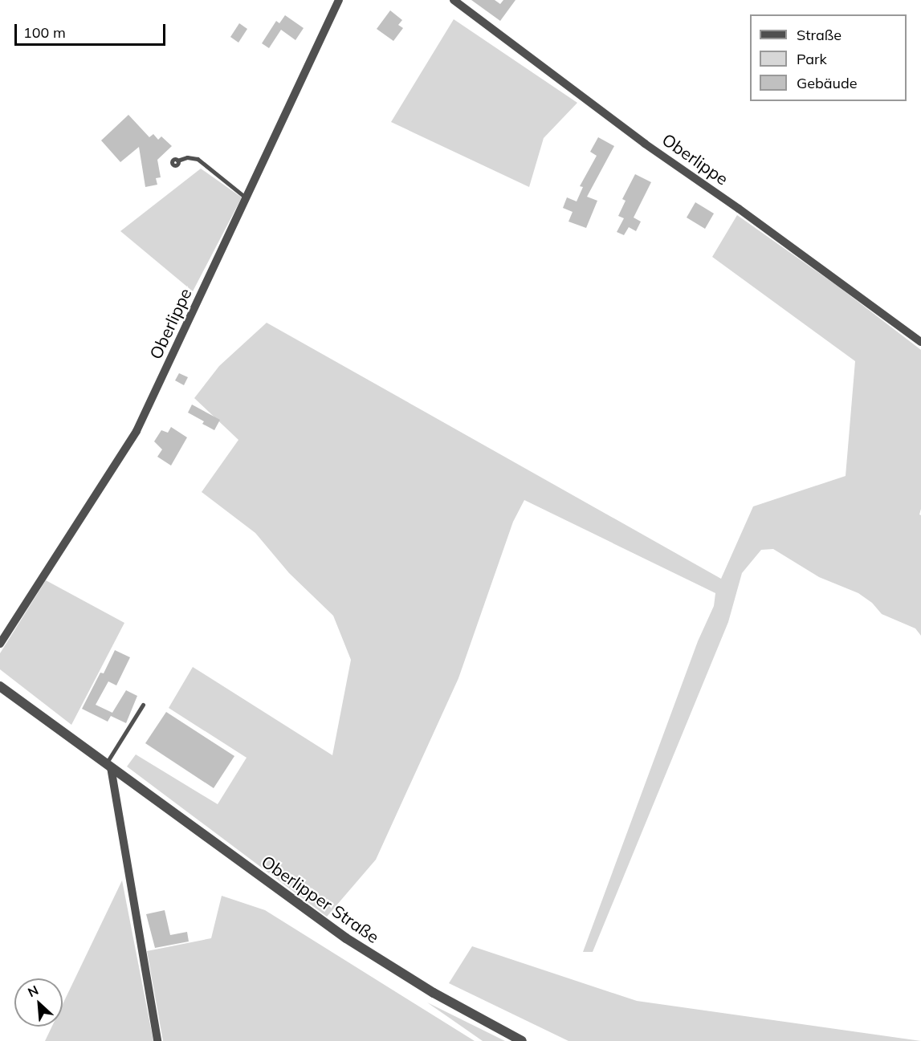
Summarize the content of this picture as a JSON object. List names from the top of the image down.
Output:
{
  "streets": {
    "street": ["Oberlippe", "Oberlipper Straße"]
  },
  "legend": ["Straße", "Park", "Gebäude"],
  "scale_bar": "100 m",
  "north": "top left"
}
